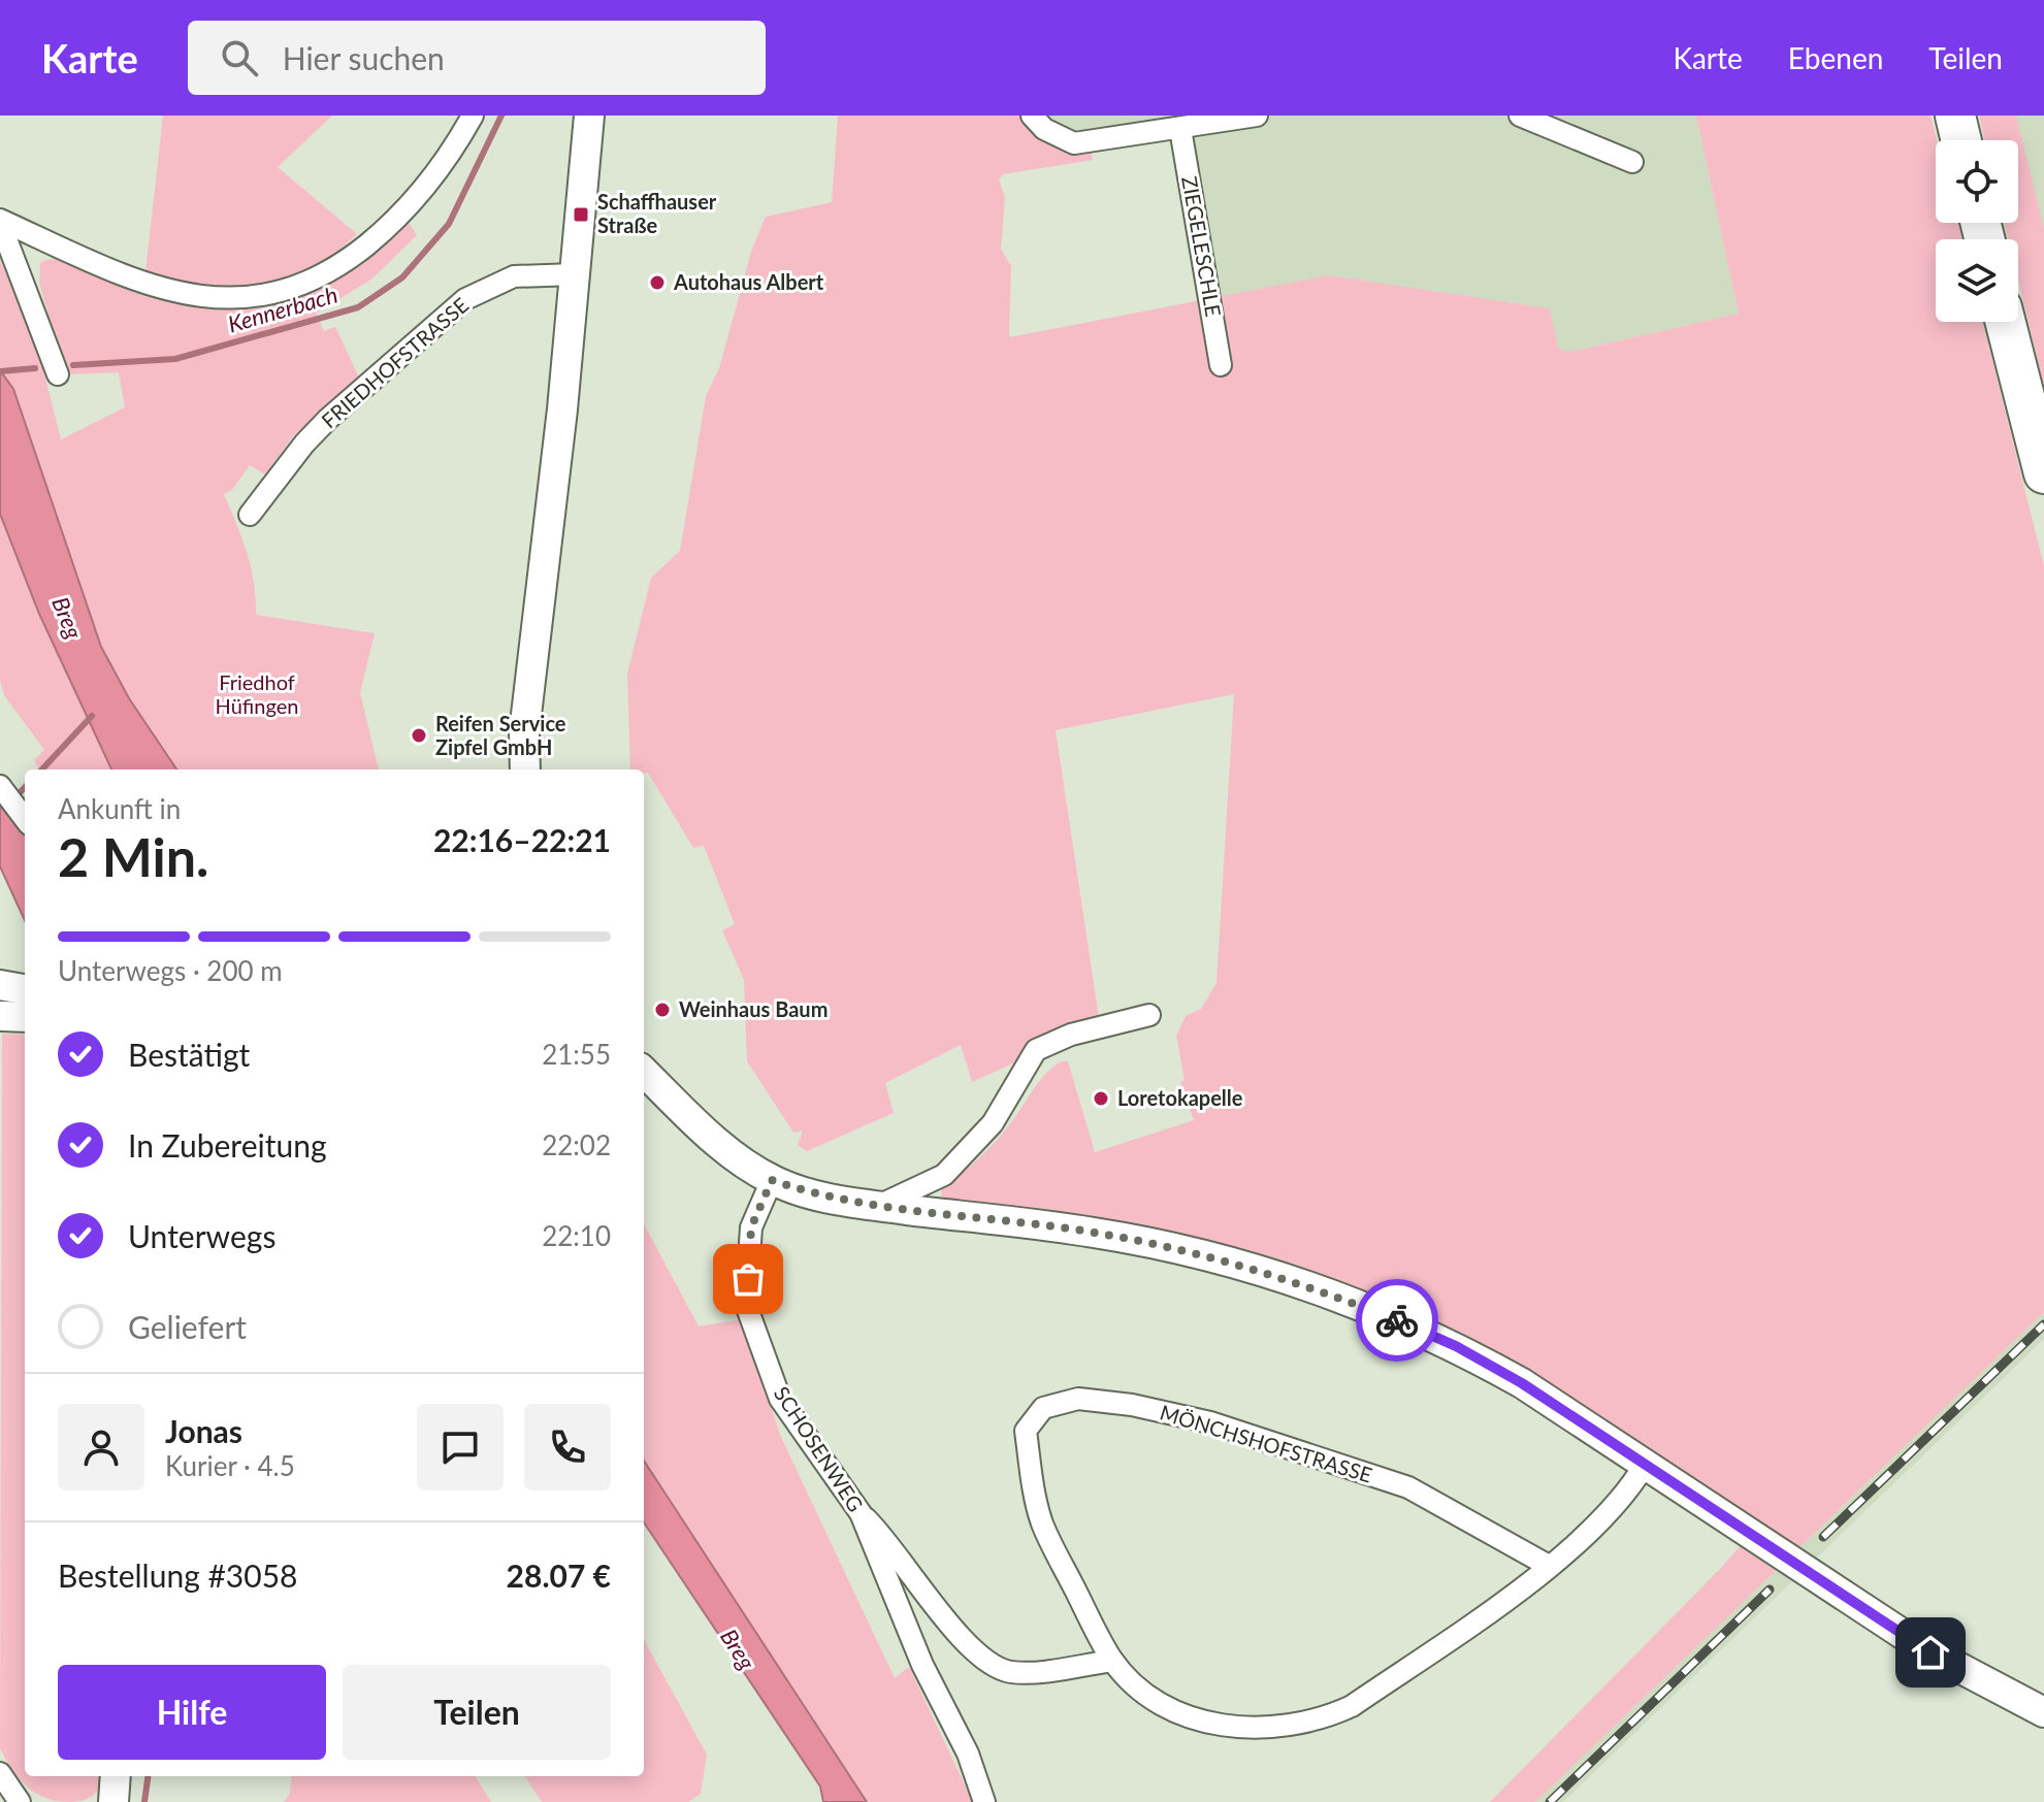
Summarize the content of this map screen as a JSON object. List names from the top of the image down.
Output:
{
  "streets": {
    "street": [
      "ZIEGELESCHLE",
      "FRIEDHOFSTRASSE",
      "MÖNCHSHOFSTRASSE",
      "SCHOSENWEG"
    ]
  },
  "water": ["Kennerbach", "Breg"],
  "parks": ["Friedhof Hüfingen"],
  "places": {
    "transit": ["Schaffhauser Straße"],
    "other": [
      "Autohaus Albert",
      "Reifen Service Zipfel GmbH",
      "Weinhaus Baum",
      "Loretokapelle"
    ]
  },
  "page": {
    "header": "Karte",
    "search": "Hier suchen",
    "nav": ["Karte", "Ebenen", "Teilen"],
    "heading": ["2 Min.", "Ankunft in", "22:16–22:21"],
    "panel": [
      "Jonas",
      "Kurier · 4.5",
      "Bestellung #3058",
      "28.07 €"
    ],
    "bar": "Unterwegs · 200 m",
    "list": [
      ["Bestätigt", "21:55"],
      ["In Zubereitung", "22:02"],
      ["Unterwegs", "22:10"],
      "Geliefert"
    ],
    "buttons": ["Hilfe", "Teilen"]
  }
}
